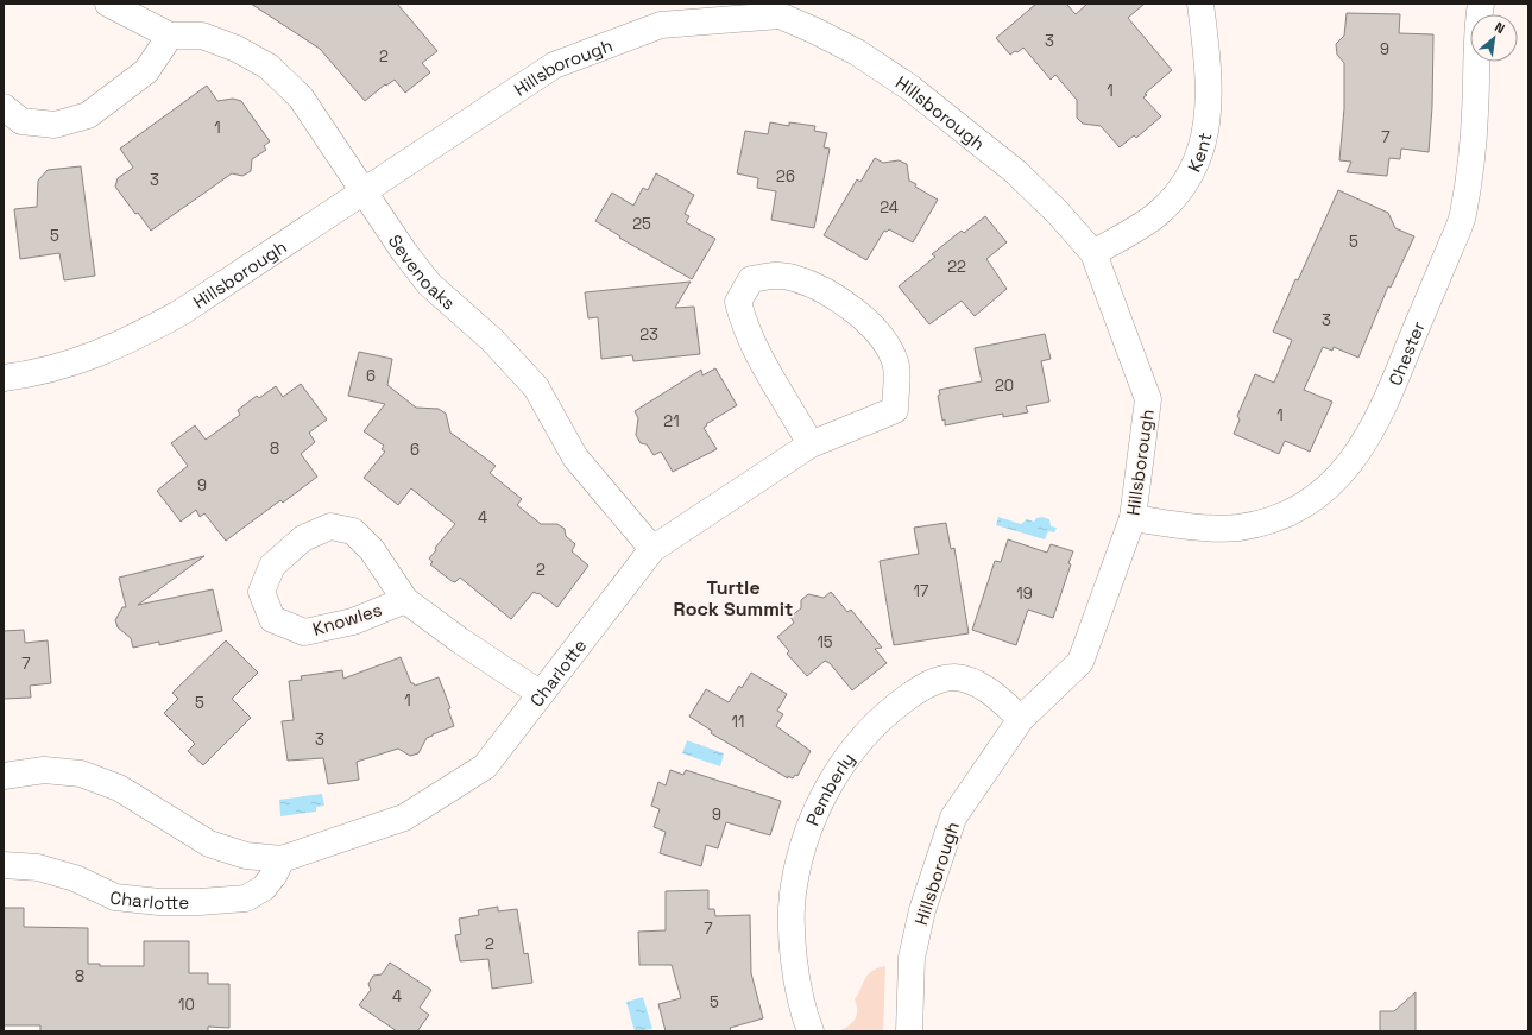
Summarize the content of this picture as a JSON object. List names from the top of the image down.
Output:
{
  "streets": {
    "street": [
      "Hillsborough",
      "Kent",
      "Sevenoaks",
      "Chester",
      "Knowles",
      "Charlotte",
      "Pemberly"
    ]
  },
  "crossings": [
    ["Hillsborough", "Kent"],
    ["Hillsborough", "Sevenoaks"],
    ["Hillsborough", "Chester"],
    ["Hillsborough", "Pemberly"],
    ["Sevenoaks", "Charlotte"],
    ["Knowles", "Charlotte"]
  ],
  "districts": ["Turtle Rock Summit"],
  "house_numbers": [
    "3",
    "9",
    "2",
    "1",
    "1",
    "7",
    "26",
    "3",
    "24",
    "25",
    "5",
    "5",
    "22",
    "3",
    "23",
    "6",
    "20",
    "1",
    "21",
    "8",
    "6",
    "9",
    "4",
    "2",
    "17",
    "19",
    "15",
    "7",
    "1",
    "5",
    "11",
    "3",
    "9",
    "7",
    "2",
    "8",
    "4",
    "5",
    "10"
  ],
  "north": "top right"
}
